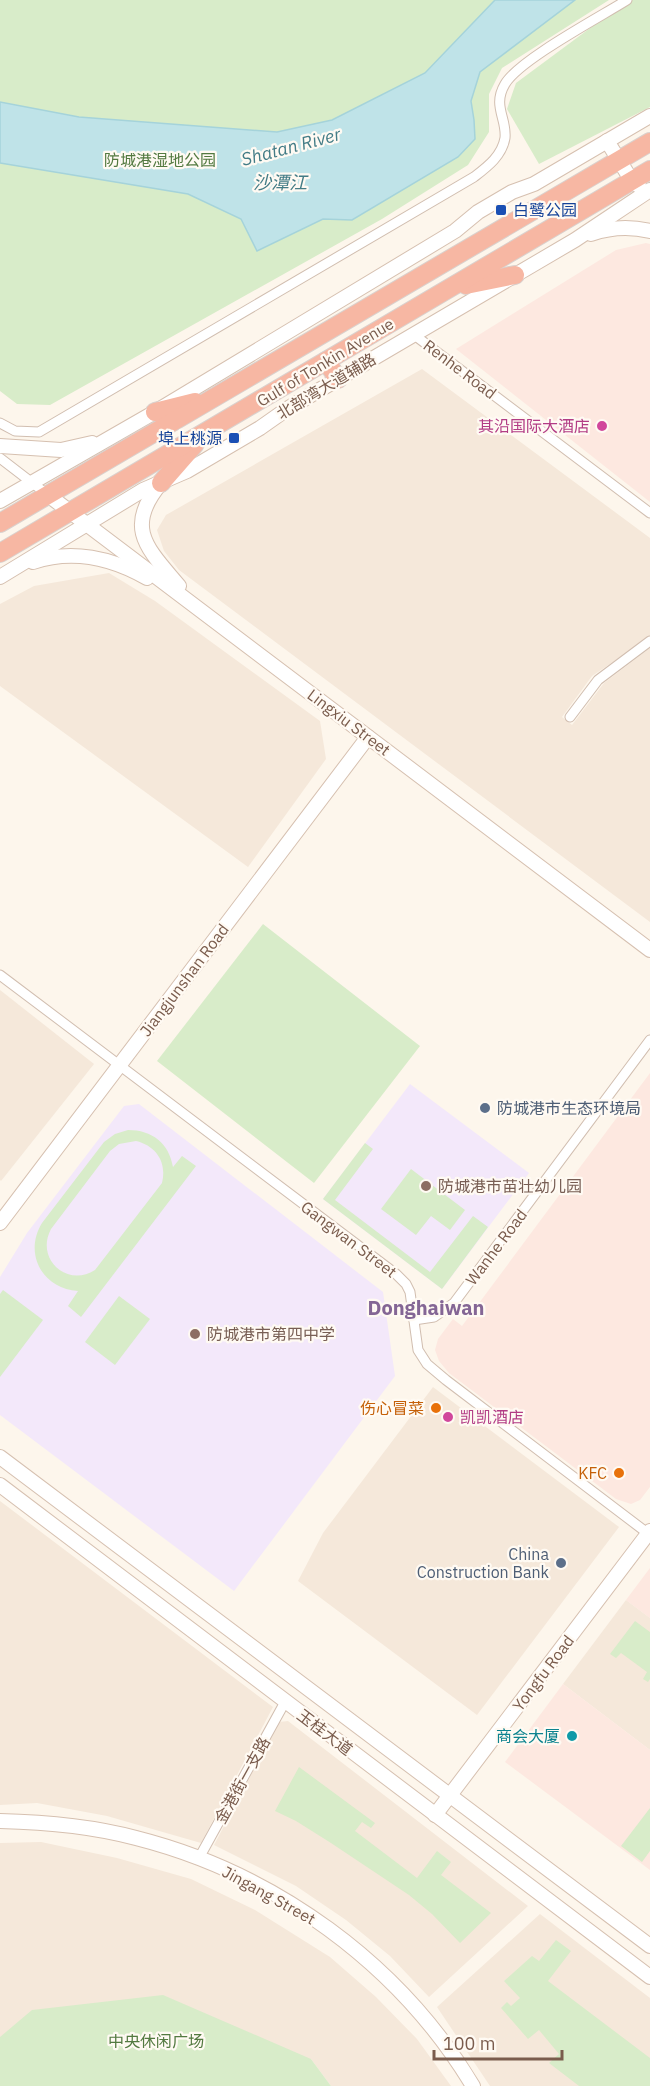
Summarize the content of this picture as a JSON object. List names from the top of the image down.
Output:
{
  "streets": {
    "highway": ["Gulf of Tonkin Avenue"],
    "main road": [
      "北部湾大道辅路",
      "Lingxiu Street",
      "Jiangjunshan Road",
      "Yongfu Road",
      "玉桂大道",
      "Jingang Street"
    ],
    "street": [
      "Renhe Road",
      "Gangwan Street",
      "Wanhe Road",
      "金港街一支路"
    ]
  },
  "crossings": [
    ["Gulf of Tonkin Avenue", "北部湾大道辅路"],
    ["Gulf of Tonkin Avenue", "Lingxiu Street"],
    ["Renhe Road", "北部湾大道辅路"],
    ["北部湾大道辅路", "Lingxiu Street"],
    ["Lingxiu Street", "Jiangjunshan Road"],
    ["Jiangjunshan Road", "Gangwan Street"],
    ["Gangwan Street", "Wanhe Road"],
    ["Gangwan Street", "Yongfu Road"],
    ["Yongfu Road", "玉桂大道"],
    ["玉桂大道", "金港街一支路"],
    ["金港街一支路", "Jingang Street"]
  ],
  "districts": ["Donghaiwan"],
  "water": ["Shatan River", "沙潭江"],
  "parks": ["防城港湿地公园", "中央休闲广场"],
  "places": {
    "transit": ["白鹭公园", "埠上桃源"],
    "other": [
      "其沿国际大酒店",
      "防城港市生态环境局",
      "防城港市苗壮幼儿园",
      "防城港市第四中学",
      "伤心冒菜",
      "凯凯酒店",
      "KFC",
      "China Construction Bank",
      "商会大厦"
    ]
  },
  "scale_bar": "100 m"
}
